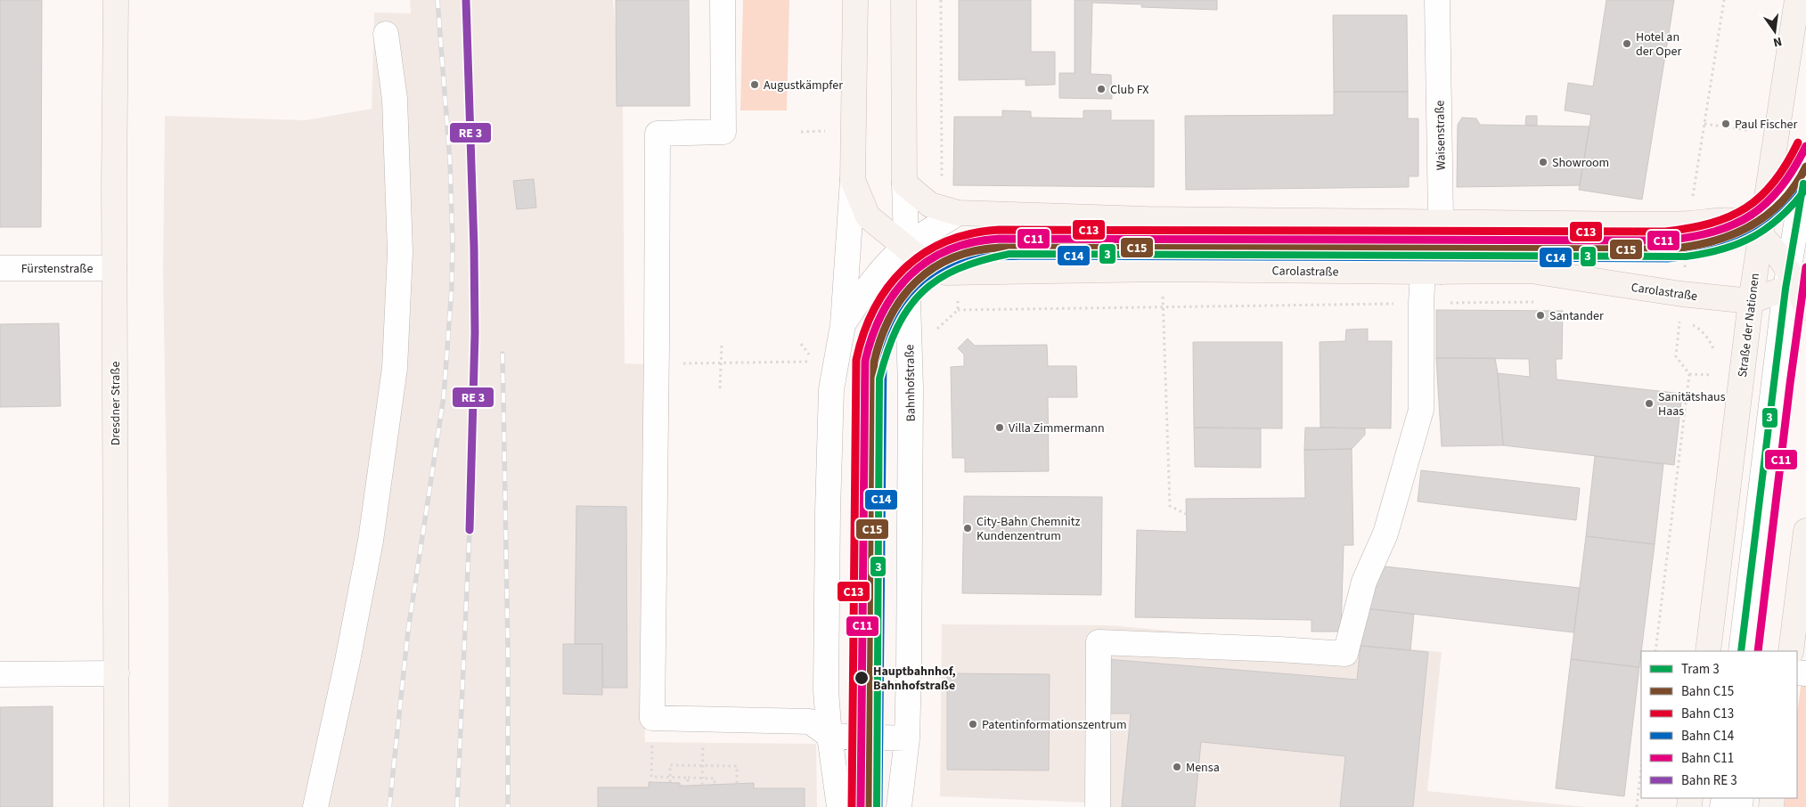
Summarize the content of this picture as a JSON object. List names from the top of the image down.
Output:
{
  "streets": {
    "main road": [
      "Carolastraße",
      "Straße der Nationen",
      "Bahnhofstraße",
      "Dresdner Straße"
    ],
    "street": ["Waisenstraße", "Fürstenstraße"]
  },
  "crossings": [
    ["Waisenstraße", "Carolastraße"],
    ["Fürstenstraße", "Dresdner Straße"],
    ["Carolastraße", "Straße der Nationen"],
    ["Carolastraße", "Bahnhofstraße"]
  ],
  "places": [
    "Hotel an der Oper",
    "Augustkämpfer",
    "Club FX",
    "Paul Fischer",
    "Showroom",
    "Santander",
    "Sanitätshaus Haas",
    "Villa Zimmermann",
    "City-Bahn Chemnitz Kundenzentrum",
    "Hauptbahnhof, Bahnhofstraße",
    "Patentinformationszentrum",
    "Mensa"
  ],
  "lines": [
    "rail line C13",
    "rail line C11",
    "rail line C15",
    "tram line 3",
    "rail line C14"
  ],
  "legend": [
    "Tram 3",
    "Bahn C15",
    "Bahn C13",
    "Bahn C14",
    "Bahn C11",
    "Bahn RE 3"
  ],
  "north": "bottom"
}
